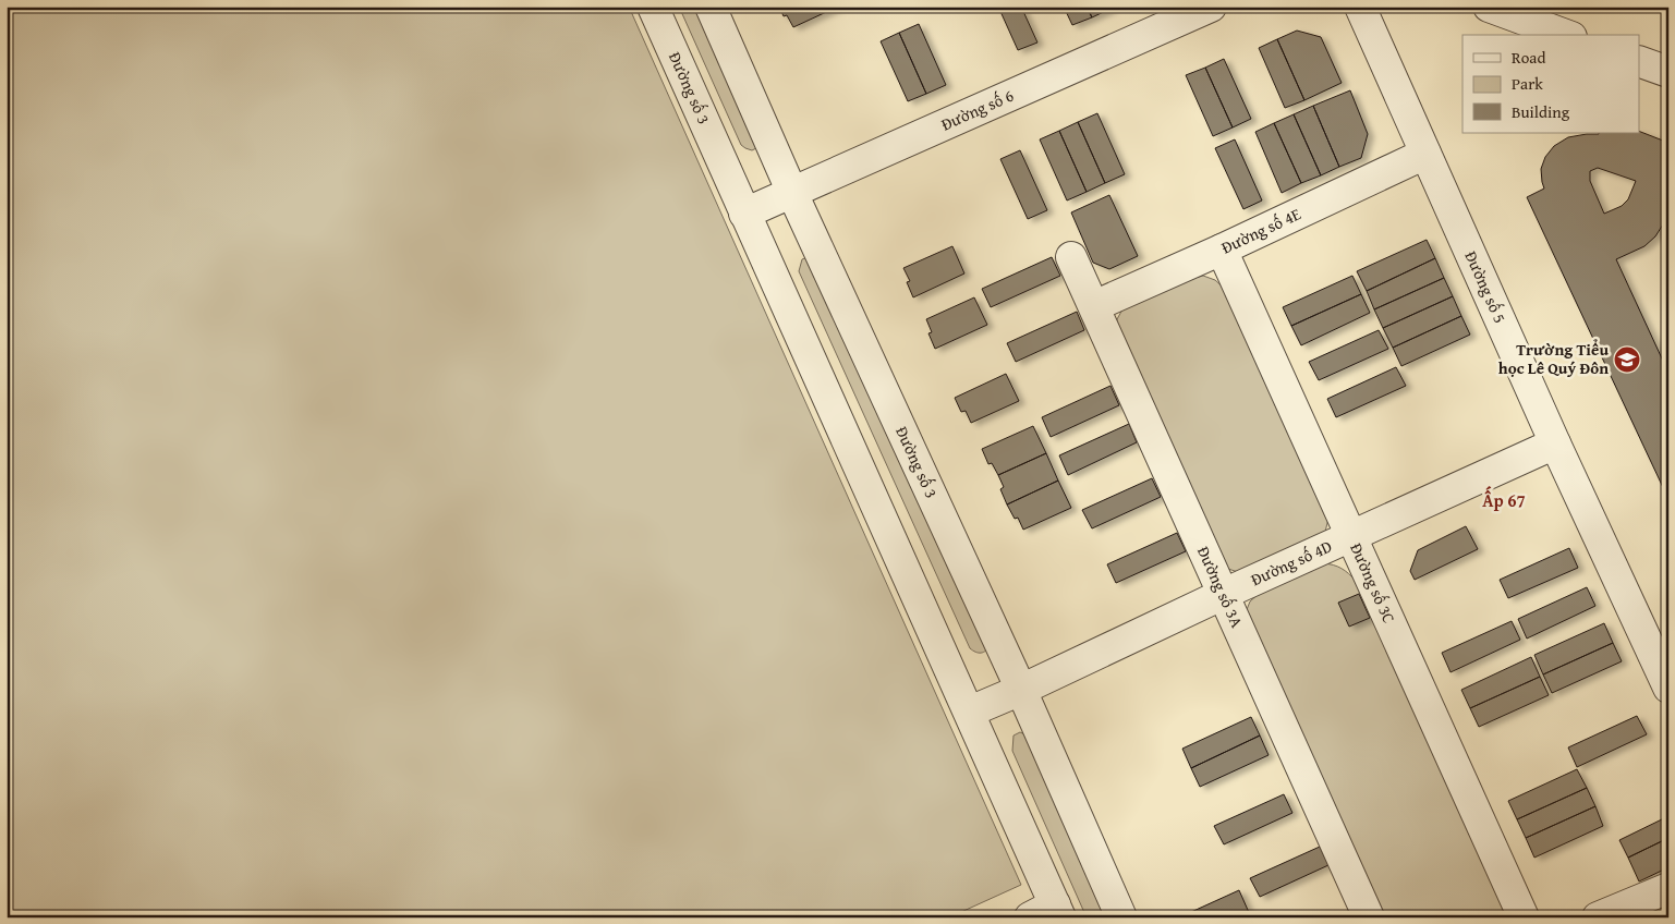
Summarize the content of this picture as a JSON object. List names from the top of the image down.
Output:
{
  "streets": {
    "street": [
      "Đường số 3",
      "Đường số 6",
      "Đường số 4E",
      "Đường số 5",
      "Đường số 4D",
      "Đường số 3C",
      "Đường số 3A"
    ]
  },
  "crossings": [
    ["Đường số 3", "Đường số 6"],
    ["Đường số 3", "Đường số 4D"],
    ["Đường số 4E", "Đường số 5"],
    ["Đường số 4E", "Đường số 3C"],
    ["Đường số 4E", "Đường số 3A"],
    ["Đường số 5", "Đường số 4D"],
    ["Đường số 4D", "Đường số 3C"],
    ["Đường số 4D", "Đường số 3A"]
  ],
  "districts": ["Ấp 67"],
  "places": {
    "school or university": ["Trường Tiểu học Lê Quý Đôn"]
  },
  "legend": ["Road", "Park", "Building"]
}
